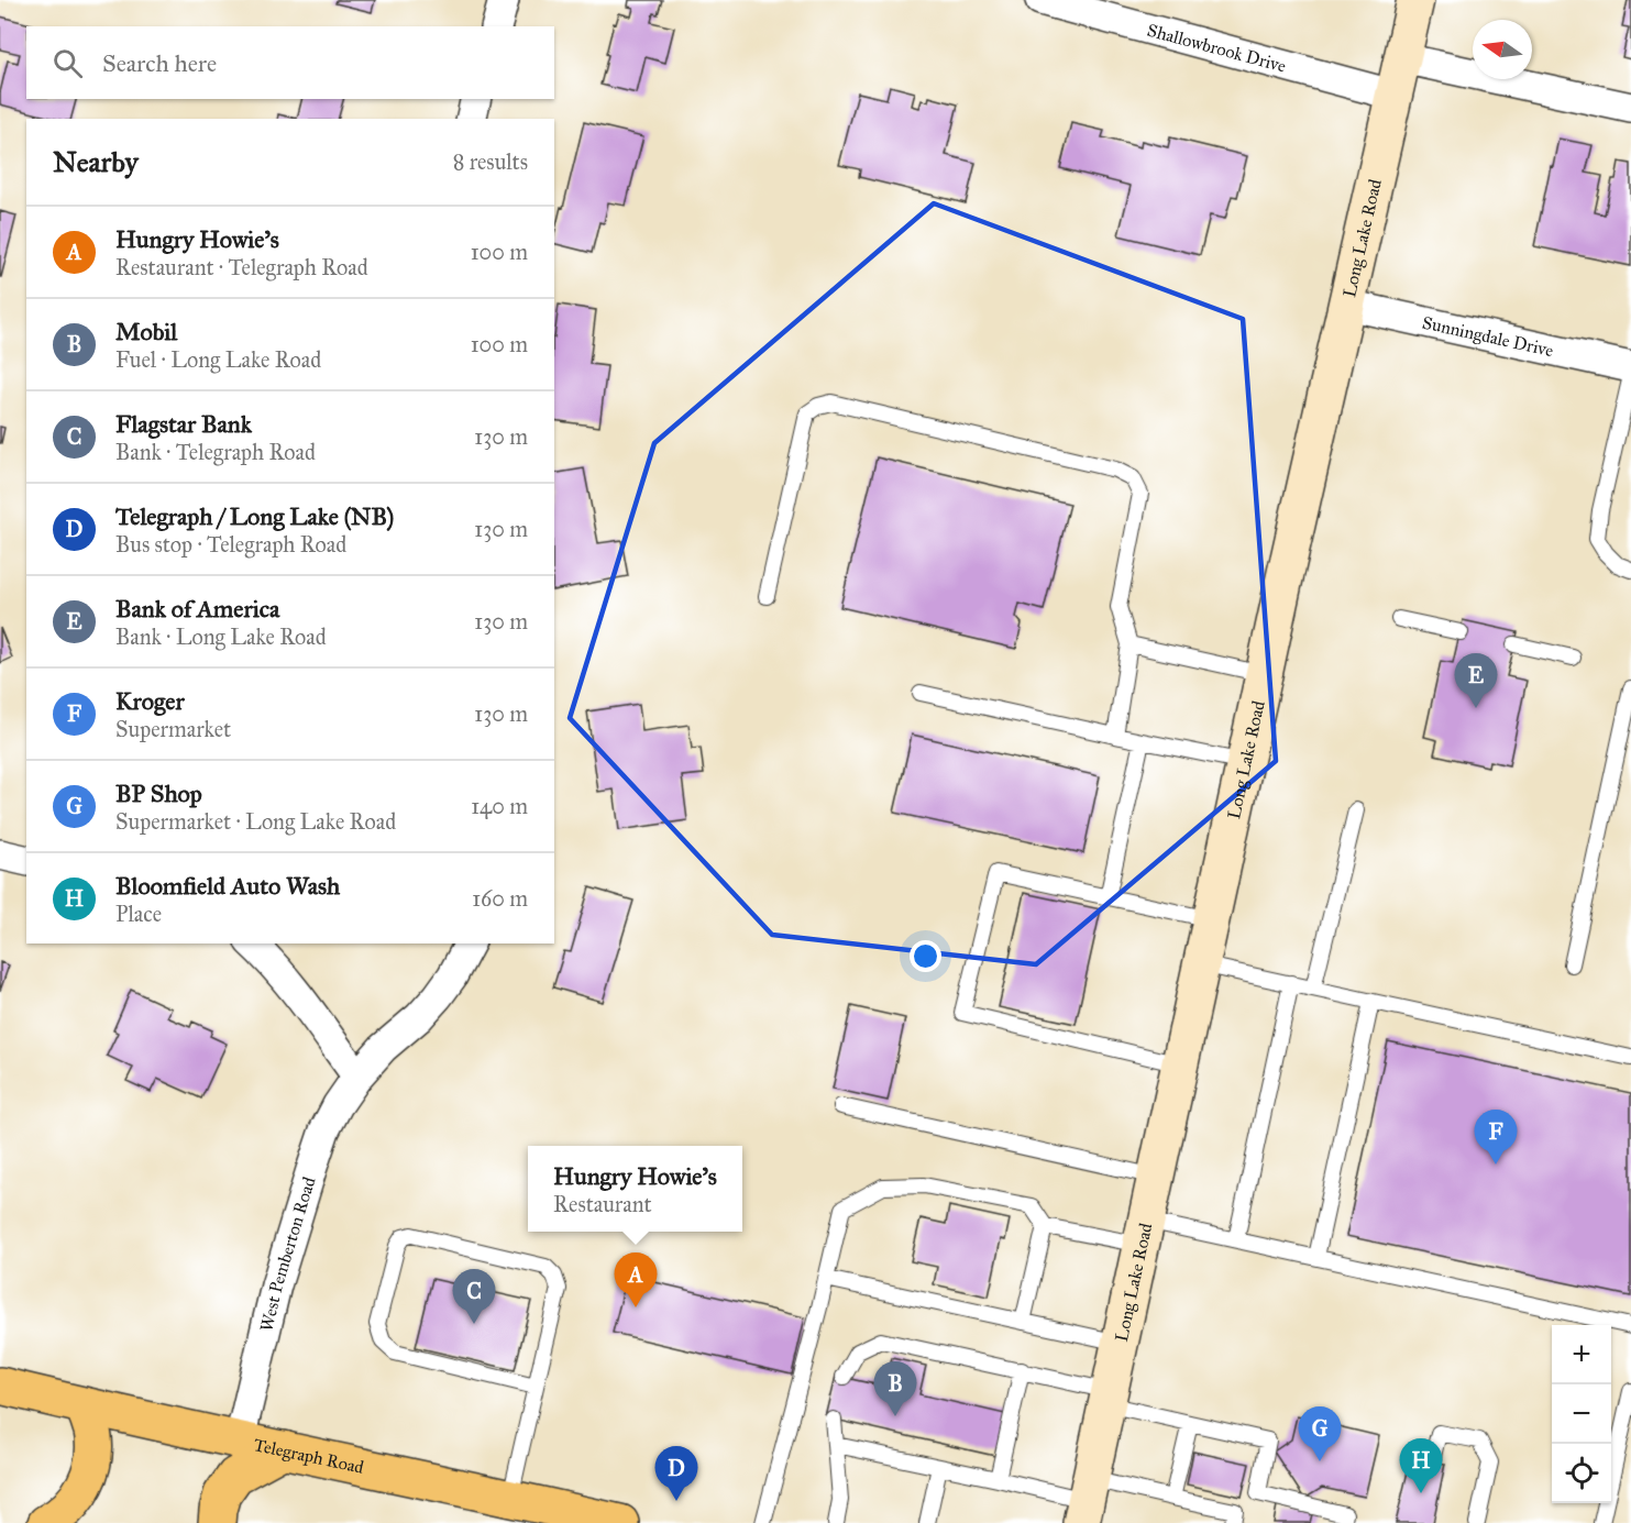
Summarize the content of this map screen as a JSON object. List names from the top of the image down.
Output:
{
  "streets": {
    "highway": ["Telegraph Road"],
    "main road": ["Long Lake Road"],
    "street": ["Shallowbrook Drive", "Sunningdale Drive", "West Pemberton Road"]
  },
  "crossings": [
    ["Shallowbrook Drive", "Long Lake Road"],
    ["Long Lake Road", "Sunningdale Drive"],
    ["West Pemberton Road", "Telegraph Road"]
  ],
  "north": "left",
  "page": {
    "search": "Search here",
    "heading": ["Nearby", "8 results"],
    "list": [
      {
        "mark": "A",
        "name": "Hungry Howie's",
        "note": "Restaurant · Telegraph Road",
        "value": "100 m"
      },
      {
        "mark": "B",
        "name": "Mobil",
        "note": "Fuel · Long Lake Road",
        "value": "100 m"
      },
      {
        "mark": "C",
        "name": "Flagstar Bank",
        "note": "Bank · Telegraph Road",
        "value": "130 m"
      },
      {
        "mark": "D",
        "name": "Telegraph / Long Lake (NB)",
        "note": "Bus stop · Telegraph Road",
        "value": "130 m"
      },
      {
        "mark": "E",
        "name": "Bank of America",
        "note": "Bank · Long Lake Road",
        "value": "130 m"
      },
      {
        "mark": "F",
        "name": "Kroger",
        "note": "Supermarket",
        "value": "130 m"
      },
      {
        "mark": "G",
        "name": "BP Shop",
        "note": "Supermarket · Long Lake Road",
        "value": "140 m"
      },
      {
        "mark": "H",
        "name": "Bloomfield Auto Wash",
        "note": "Place",
        "value": "160 m"
      }
    ],
    "pins": [
      "E",
      "F",
      "A",
      "C",
      "B",
      "G",
      "H",
      "D"
    ],
    "popup": ["Hungry Howie's", "Restaurant"],
    "map_buttons": ["+", "−"]
  }
}
